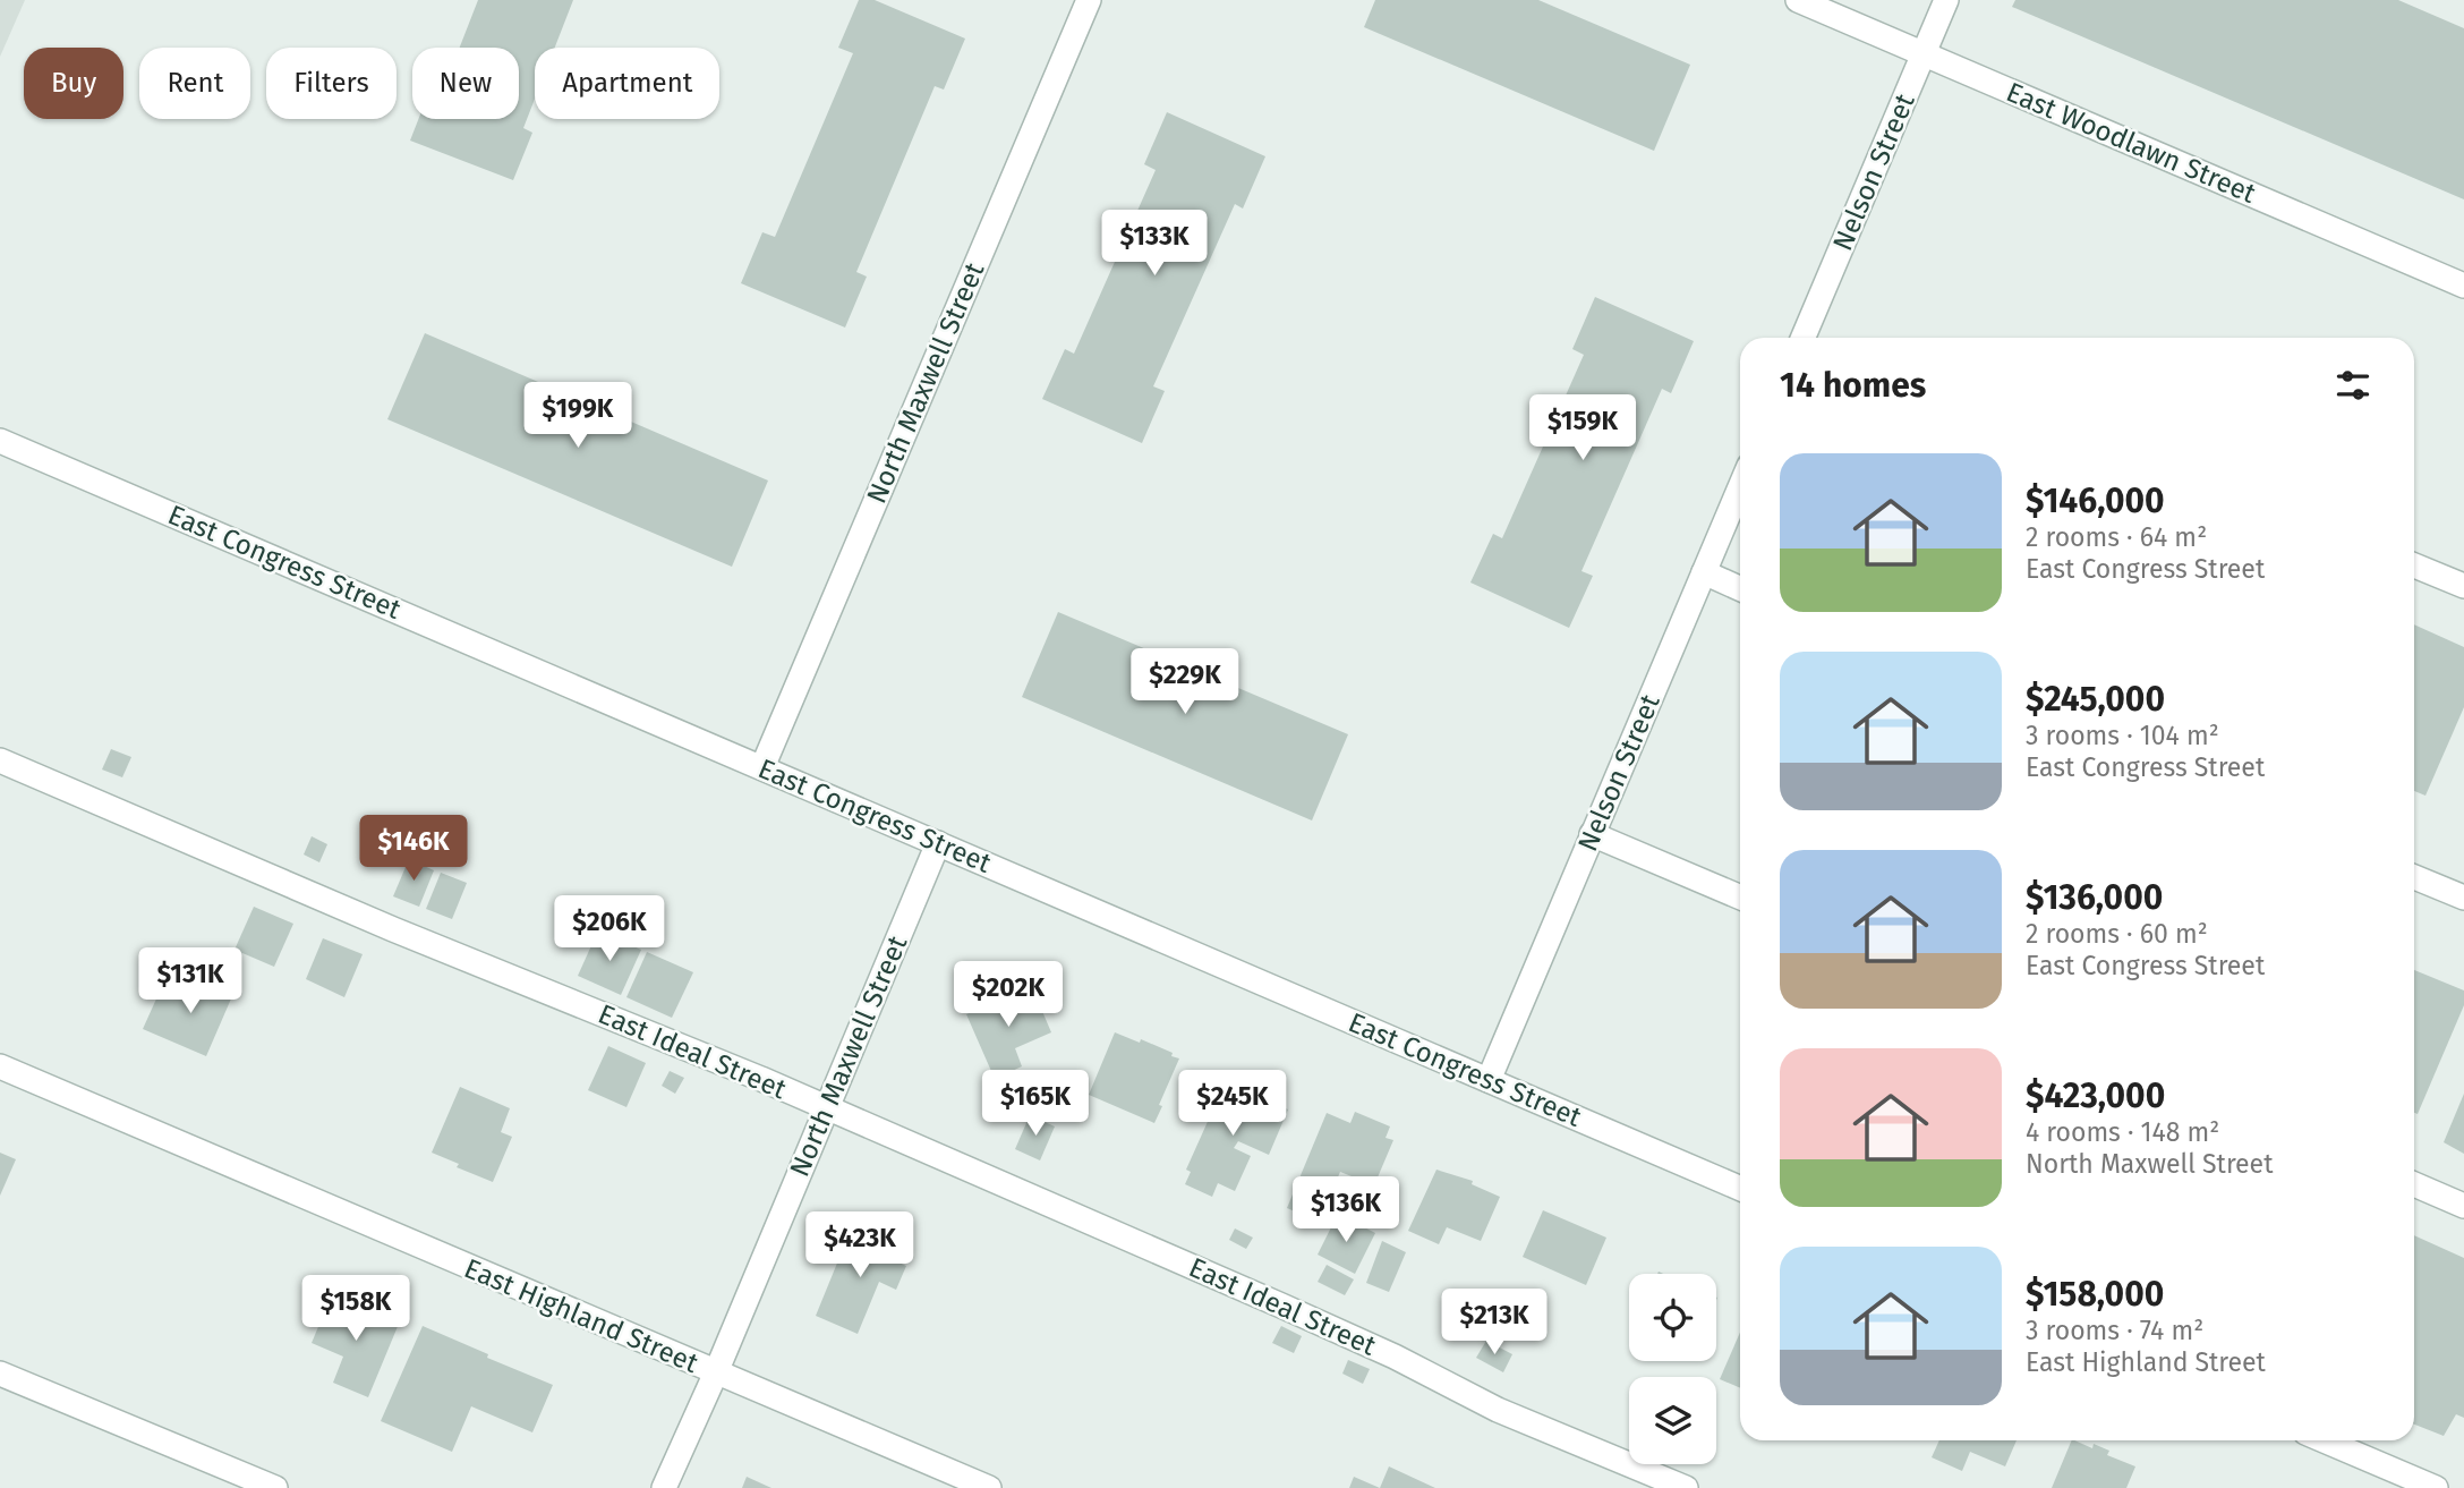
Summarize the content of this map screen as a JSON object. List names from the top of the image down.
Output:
{
  "streets": {
    "street": [
      "East Woodlawn Street",
      "Nelson Street",
      "North Maxwell Street",
      "East Congress Street",
      "East Ideal Street",
      "East Highland Street"
    ]
  },
  "crossings": [
    ["East Woodlawn Street", "Nelson Street"],
    ["Nelson Street", "East Congress Street"],
    ["North Maxwell Street", "East Congress Street"],
    ["North Maxwell Street", "East Ideal Street"],
    ["North Maxwell Street", "East Highland Street"]
  ],
  "page": {
    "chip": [
      "Buy",
      "Rent",
      "Filters",
      "New",
      "Apartment"
    ],
    "price": [
      "$133K",
      "$199K",
      "$159K",
      "$229K",
      "$146K",
      "$206K",
      "$131K",
      "$202K",
      "$165K",
      "$245K",
      "$136K",
      "$423K",
      "$158K",
      "$213K"
    ],
    "heading": "14 homes",
    "list": [
      {
        "name": "$146,000",
        "note": "2 rooms · 64 m² · East Congress Street"
      },
      {
        "name": "$245,000",
        "note": "3 rooms · 104 m² · East Congress Street"
      },
      {
        "name": "$136,000",
        "note": "2 rooms · 60 m² · East Congress Street"
      },
      {
        "name": "$423,000",
        "note": "4 rooms · 148 m² · North Maxwell Street"
      },
      {
        "name": "$158,000",
        "note": "3 rooms · 74 m² · East Highland Street"
      }
    ]
  }
}
